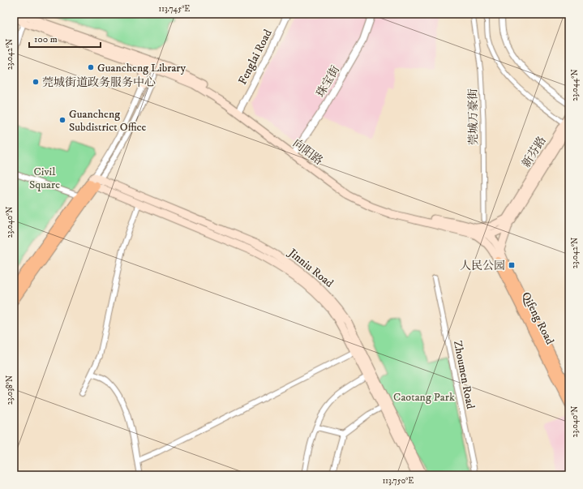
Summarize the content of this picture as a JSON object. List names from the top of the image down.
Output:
{
  "streets": {
    "main road": [
      "向阳路",
      "新芬路",
      "Jinniu Road",
      "Qifeng Road"
    ],
    "street": [
      "Fenglai Road",
      "珠宝街",
      "莞城万豪街",
      "Zhoumen Road"
    ]
  },
  "crossings": [
    ["Fenglai Road", "向阳路"],
    ["珠宝街", "向阳路"]
  ],
  "parks": ["Civil Square", "Caotang Park"],
  "places": {
    "other": ["Guancheng Library", "莞城街道政务服务中心", "Guancheng Subdistrict Office"],
    "transit": ["人民公园"]
  },
  "scale_bar": "100 m",
  "coordinates": [
    "113.745°E",
    "23.042°N",
    "23.044°N",
    "23.040°N",
    "23.038°N",
    "113.750°E"
  ]
}
